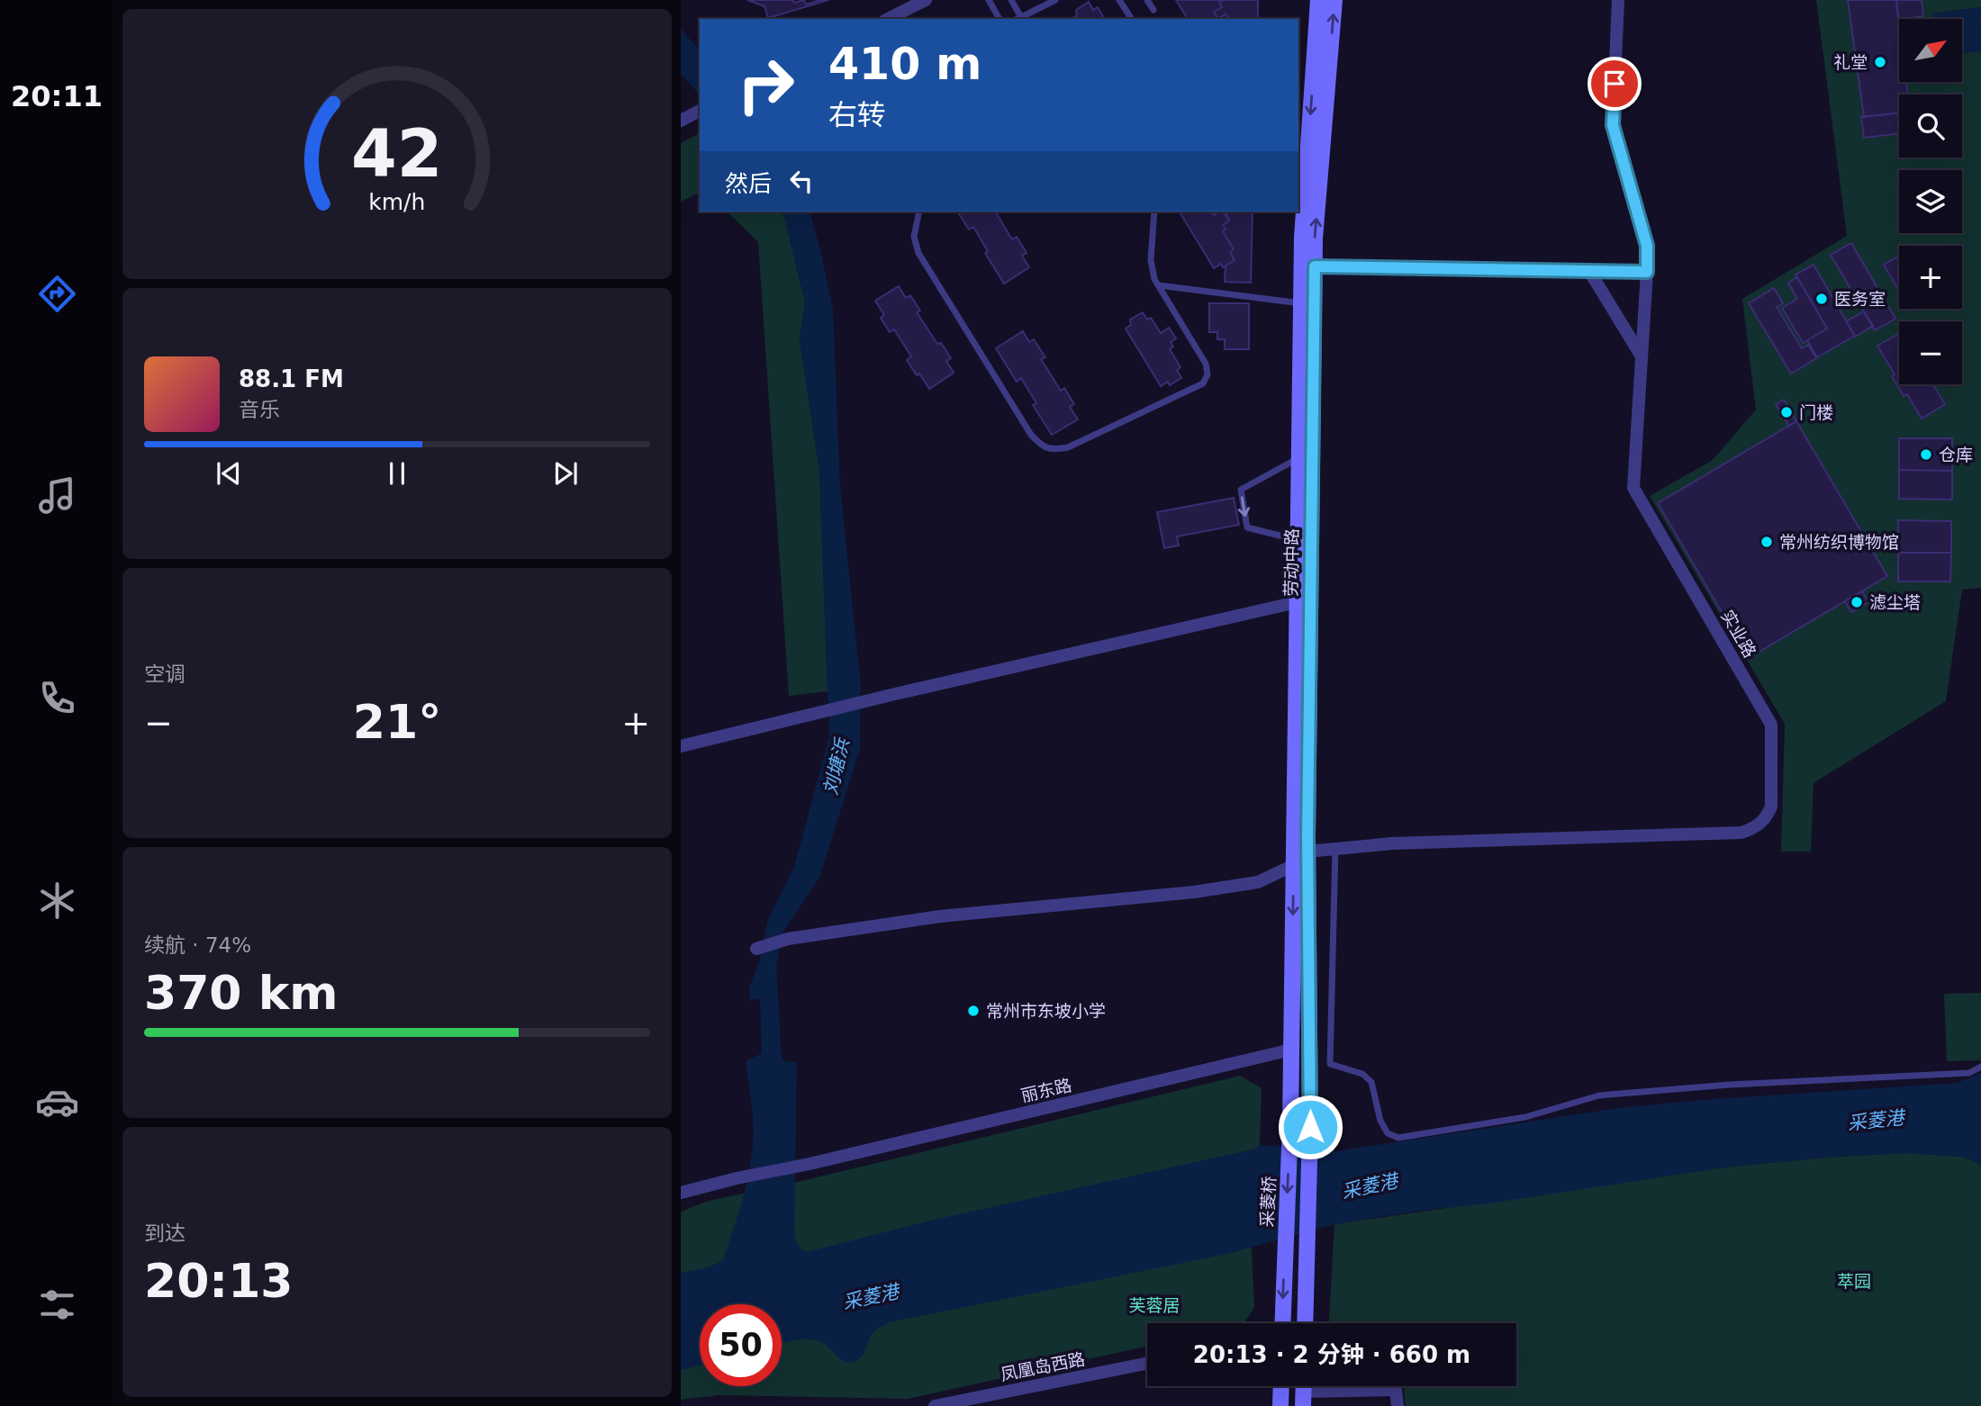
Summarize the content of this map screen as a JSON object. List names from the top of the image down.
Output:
{
  "streets": {
    "main road": ["劳动中路", "采菱桥"],
    "street": ["实业路", "丽东路", "凤凰岛西路"]
  },
  "crossings": [
    ["劳动中路", "实业路"],
    ["劳动中路", "丽东路"],
    ["劳动中路", "采菱桥"]
  ],
  "one_way": ["采菱桥"],
  "water": ["刘塘浜", "采菱港"],
  "parks": ["萃园", "芙蓉居"],
  "places": [
    "礼堂",
    "医务室",
    "门楼",
    "仓库",
    "常州纺织博物馆",
    "滤尘塔",
    "常州市东坡小学"
  ],
  "north": "top right",
  "page": {
    "tabs": "20:11",
    "map_buttons": ["+", "−"],
    "turn": ["410 m", "右转"],
    "then": "然后",
    "song": ["88.1 FM", "音乐"],
    "tile": [
      "空调",
      ["续航 · 74%", "370 km"],
      ["到达", "20:13"]
    ],
    "heat": ["−", "21°", "+"],
    "limit": "50",
    "trip": "20:13 · 2 分钟 · 660 m",
    "gauge": ["42", "km/h"]
  }
}
